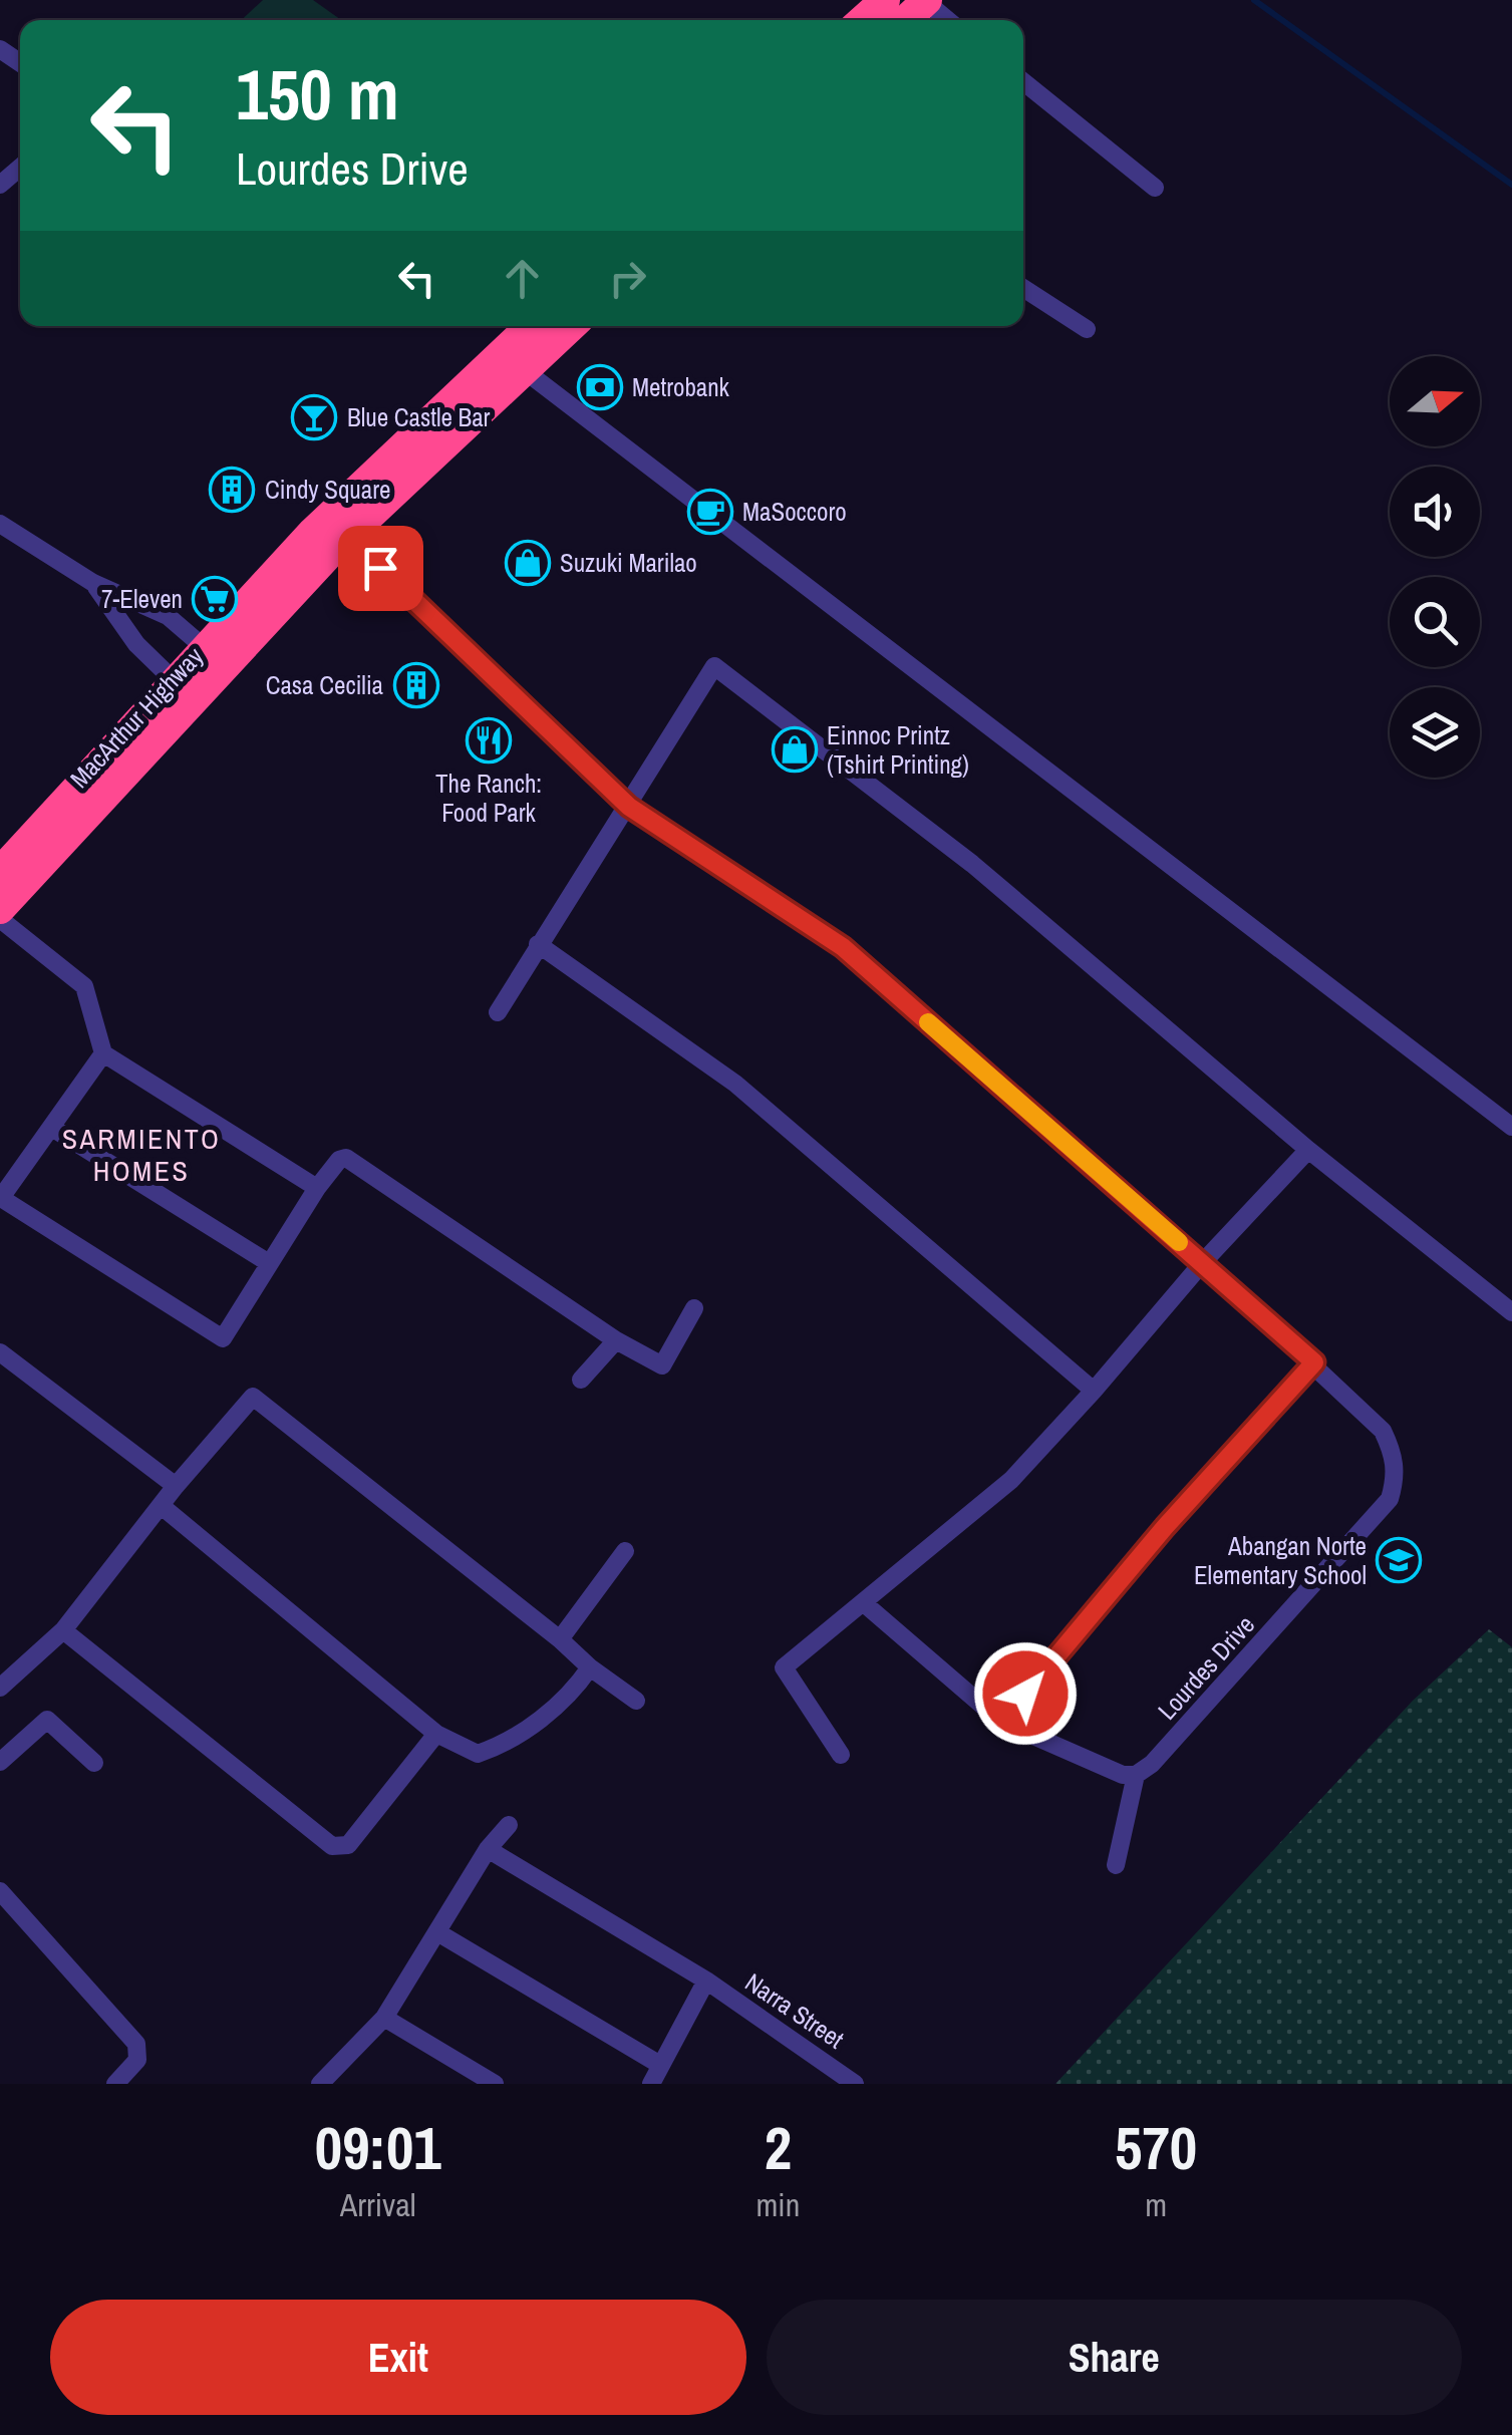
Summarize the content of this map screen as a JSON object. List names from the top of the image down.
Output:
{
  "streets": {
    "highway": ["MacArthur Highway"],
    "street": ["Lourdes Drive", "Narra Street"]
  },
  "crossings": [
    ["MacArthur Highway", "Lourdes Drive"]
  ],
  "districts": ["SARMIENTO HOMES"],
  "places": {
    "bank": ["Metrobank"],
    "bar": ["Blue Castle Bar"],
    "building": ["Cindy Square", "Casa Cecilia"],
    "cafe": ["MaSoccoro"],
    "shop": ["Suzuki Marilao", "Einnoc Printz (Tshirt Printing)"],
    "supermarket": ["7-Eleven"],
    "restaurant": ["The Ranch: Food Park"],
    "school or university": ["Abangan Norte Elementary School"]
  },
  "north": "right",
  "page": {
    "turn": ["150 m", "Lourdes Drive"],
    "eta": [
      "09:01",
      "Arrival",
      "2",
      "min",
      "570",
      "m"
    ],
    "buttons": ["Exit", "Share"]
  }
}
